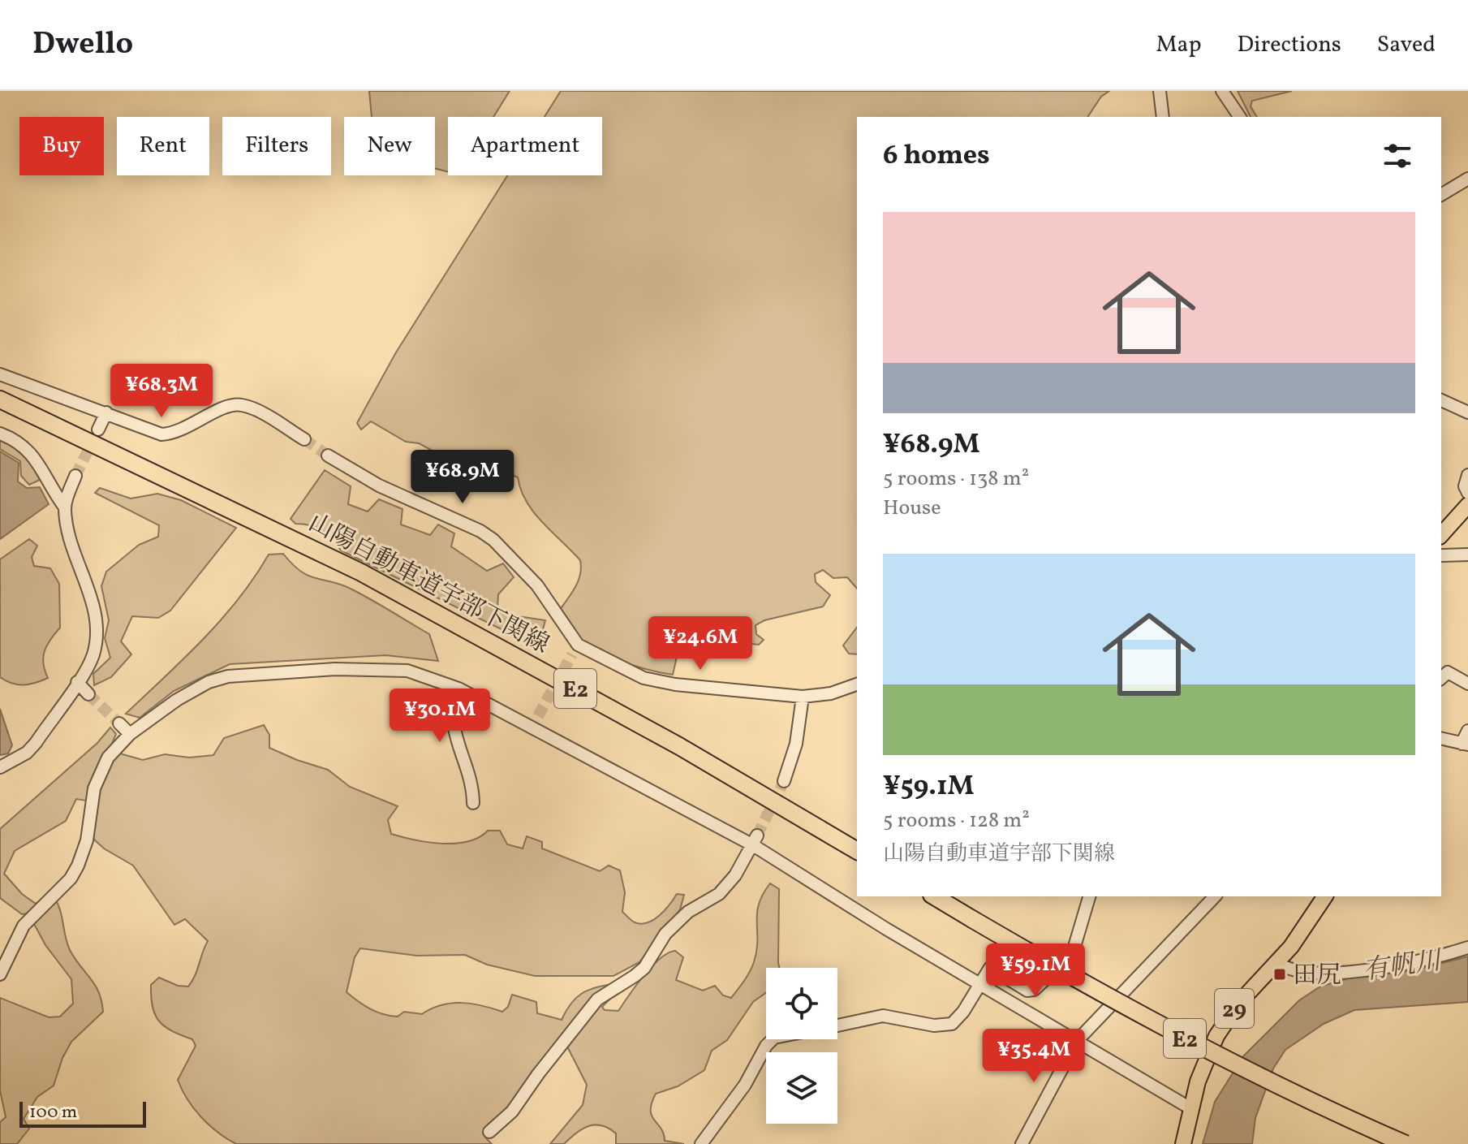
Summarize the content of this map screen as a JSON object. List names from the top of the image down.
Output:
{
  "streets": {
    "highway": ["山陽自動車道宇部下関線", "E2"],
    "main road": ["29"]
  },
  "water": ["有帆川"],
  "places": {
    "transit": ["田尻"]
  },
  "scale_bar": "100 m",
  "page": {
    "header": "Dwello",
    "nav": ["Map", "Directions", "Saved"],
    "chip": [
      "Buy",
      "Rent",
      "Filters",
      "New",
      "Apartment"
    ],
    "heading": "6 homes",
    "list": [
      {
        "name": "¥68.9M",
        "note": "5 rooms · 138 m² · House"
      },
      {
        "name": "¥59.1M",
        "note": "5 rooms · 128 m² · 山陽自動車道宇部下関線"
      }
    ],
    "price": [
      "¥68.3M",
      "¥68.9M",
      "¥24.6M",
      "¥30.1M",
      "¥59.1M",
      "¥35.4M"
    ],
    "scale": "100 m"
  }
}
